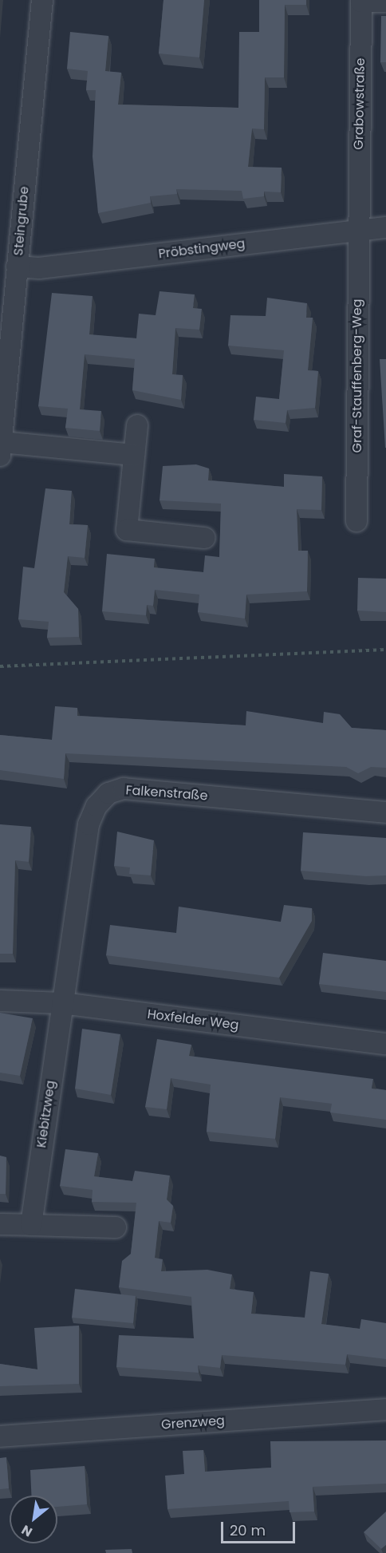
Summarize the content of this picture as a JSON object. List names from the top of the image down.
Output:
{
  "streets": {
    "street": [
      "Grabowstraße",
      "Steingrube",
      "Pröbstingweg",
      "Graf-Stauffenberg-Weg",
      "Falkenstraße",
      "Hoxfelder Weg",
      "Kiebitzweg",
      "Grenzweg"
    ]
  },
  "crossings": [
    ["Grabowstraße", "Pröbstingweg"],
    ["Grabowstraße", "Graf-Stauffenberg-Weg"],
    ["Steingrube", "Pröbstingweg"],
    ["Pröbstingweg", "Graf-Stauffenberg-Weg"],
    ["Falkenstraße", "Hoxfelder Weg"],
    ["Falkenstraße", "Kiebitzweg"],
    ["Hoxfelder Weg", "Kiebitzweg"]
  ],
  "scale_bar": "20 m",
  "north": "bottom left"
}
